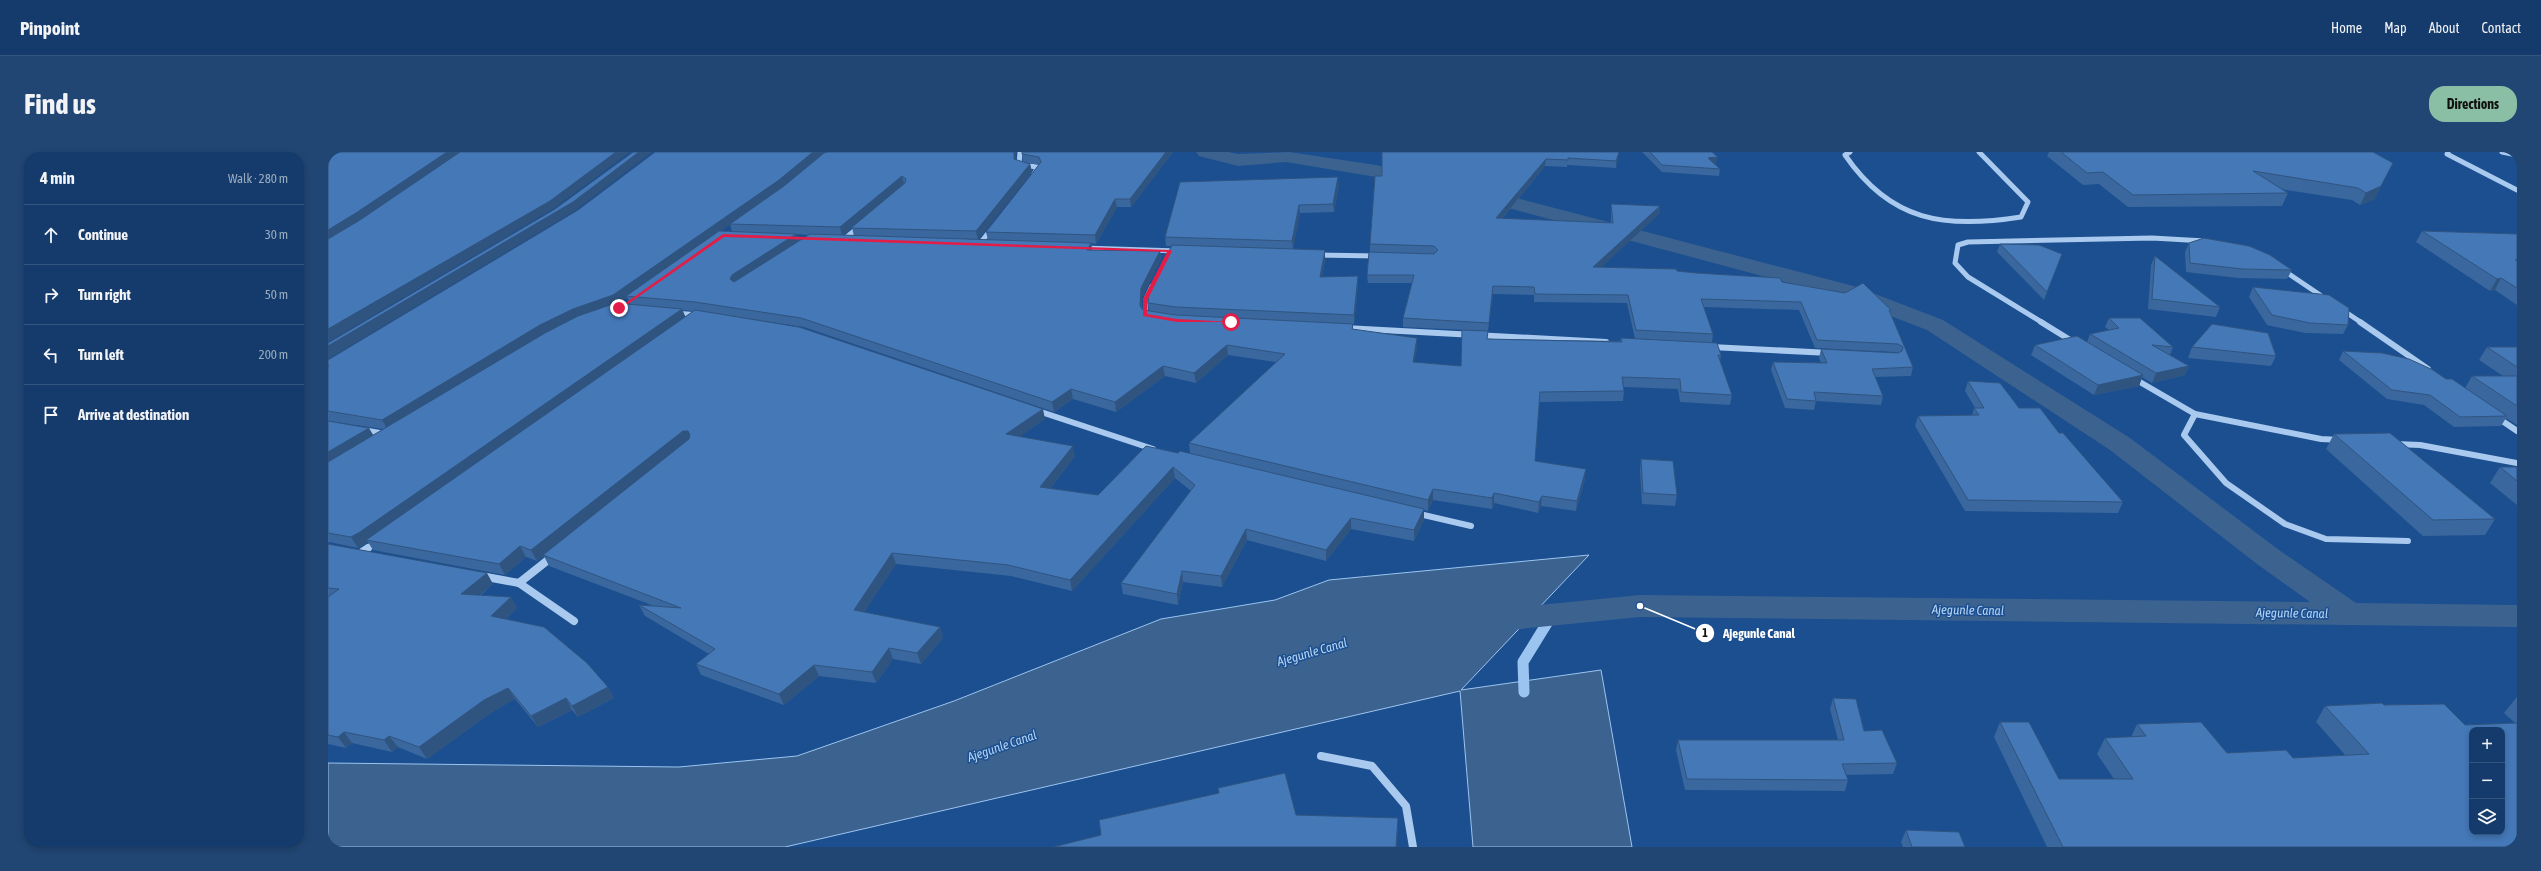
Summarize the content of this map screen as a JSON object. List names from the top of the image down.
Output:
{
  "water": ["Ajegunle Canal"],
  "places": ["Ajegunle Canal"],
  "page": {
    "header": "Pinpoint",
    "nav": [
      "Home",
      "Map",
      "About",
      "Contact"
    ],
    "buttons": "Directions",
    "title": "Find us",
    "heading": ["4 min", "Walk · 280 m"],
    "list": [
      ["Continue", "30 m"],
      ["Turn right", "50 m"],
      ["Turn left", "200 m"],
      "Arrive at destination"
    ],
    "map_buttons": ["+", "−"]
  }
}
